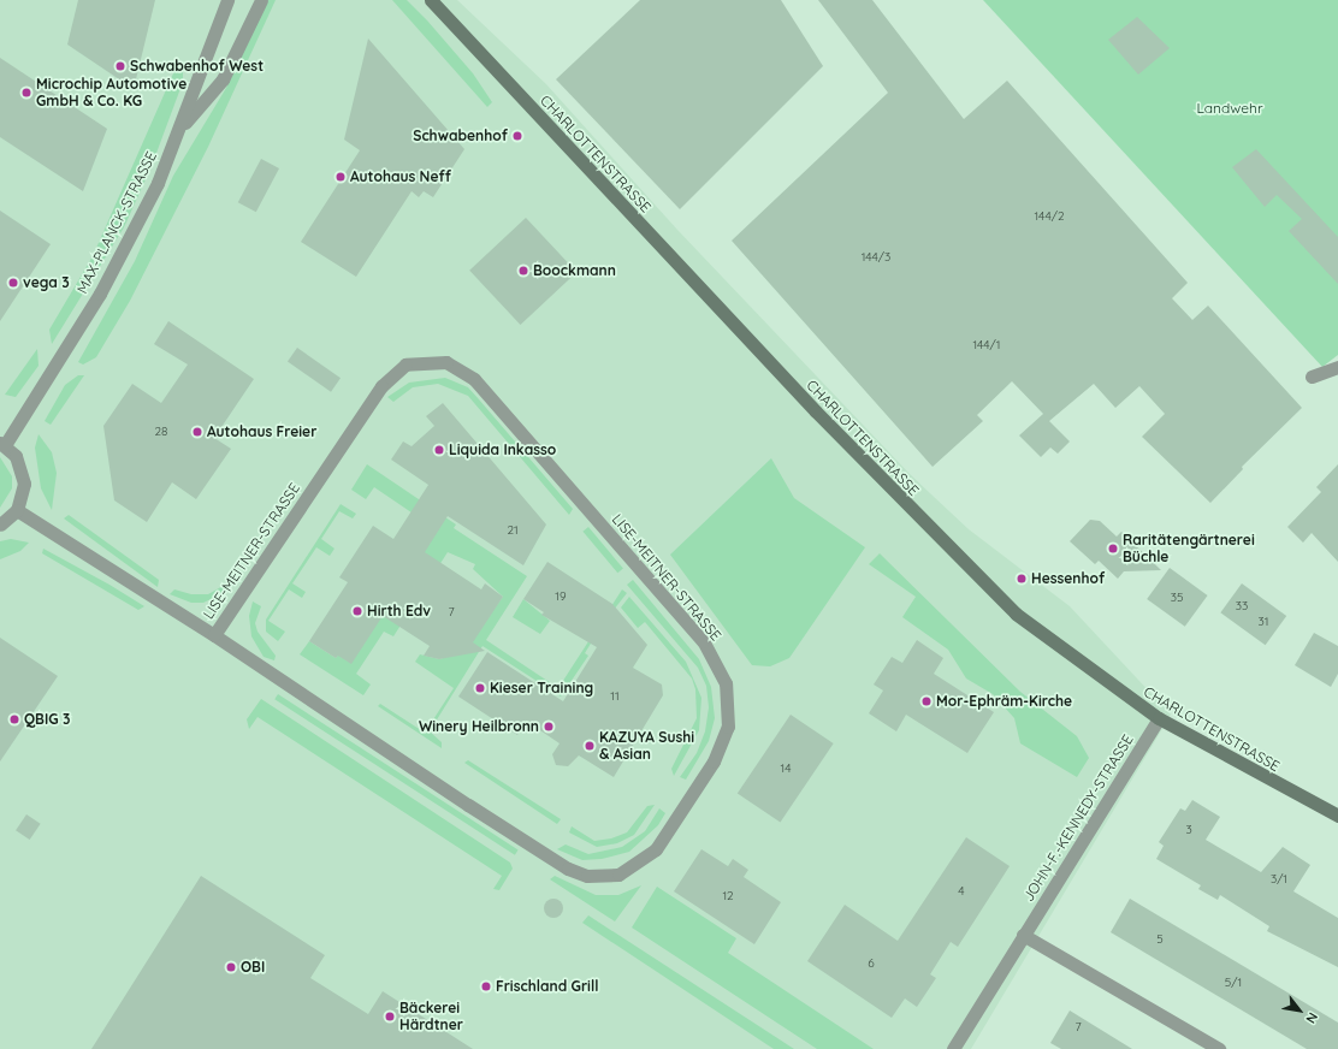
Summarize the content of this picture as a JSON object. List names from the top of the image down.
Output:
{
  "streets": {
    "main road": ["CHARLOTTENSTRASSE"],
    "street": ["MAX-PLANCK-STRASSE", "LISE-MEITNER-STRASSE", "JOHN-F.-KENNEDY-STRASSE"]
  },
  "crossings": [
    ["CHARLOTTENSTRASSE", "JOHN-F.-KENNEDY-STRASSE"],
    ["MAX-PLANCK-STRASSE", "LISE-MEITNER-STRASSE"]
  ],
  "parks": ["Landwehr"],
  "places": [
    "Schwabenhof West",
    "Microchip Automotive GmbH & Co. KG",
    "Schwabenhof",
    "Autohaus Neff",
    "Boockmann",
    "vega 3",
    "Autohaus Freier",
    "Liquida Inkasso",
    "Raritätengärtnerei Büchle",
    "Hessenhof",
    "Hirth Edv",
    "Kieser Training",
    "Mor-Ephräm-Kirche",
    "QBIG 3",
    "Winery Heilbronn",
    "KAZUYA Sushi & Asian",
    "OBI",
    "Frischland Grill",
    "Bäckerei Härdtner"
  ],
  "house_numbers": [
    "144/2",
    "144/3",
    "144/1",
    "28",
    "21",
    "19",
    "35",
    "33",
    "7",
    "31",
    "11",
    "14",
    "3",
    "3/1",
    "4",
    "12",
    "5",
    "6",
    "5/1",
    "7"
  ],
  "north": "bottom right"
}
